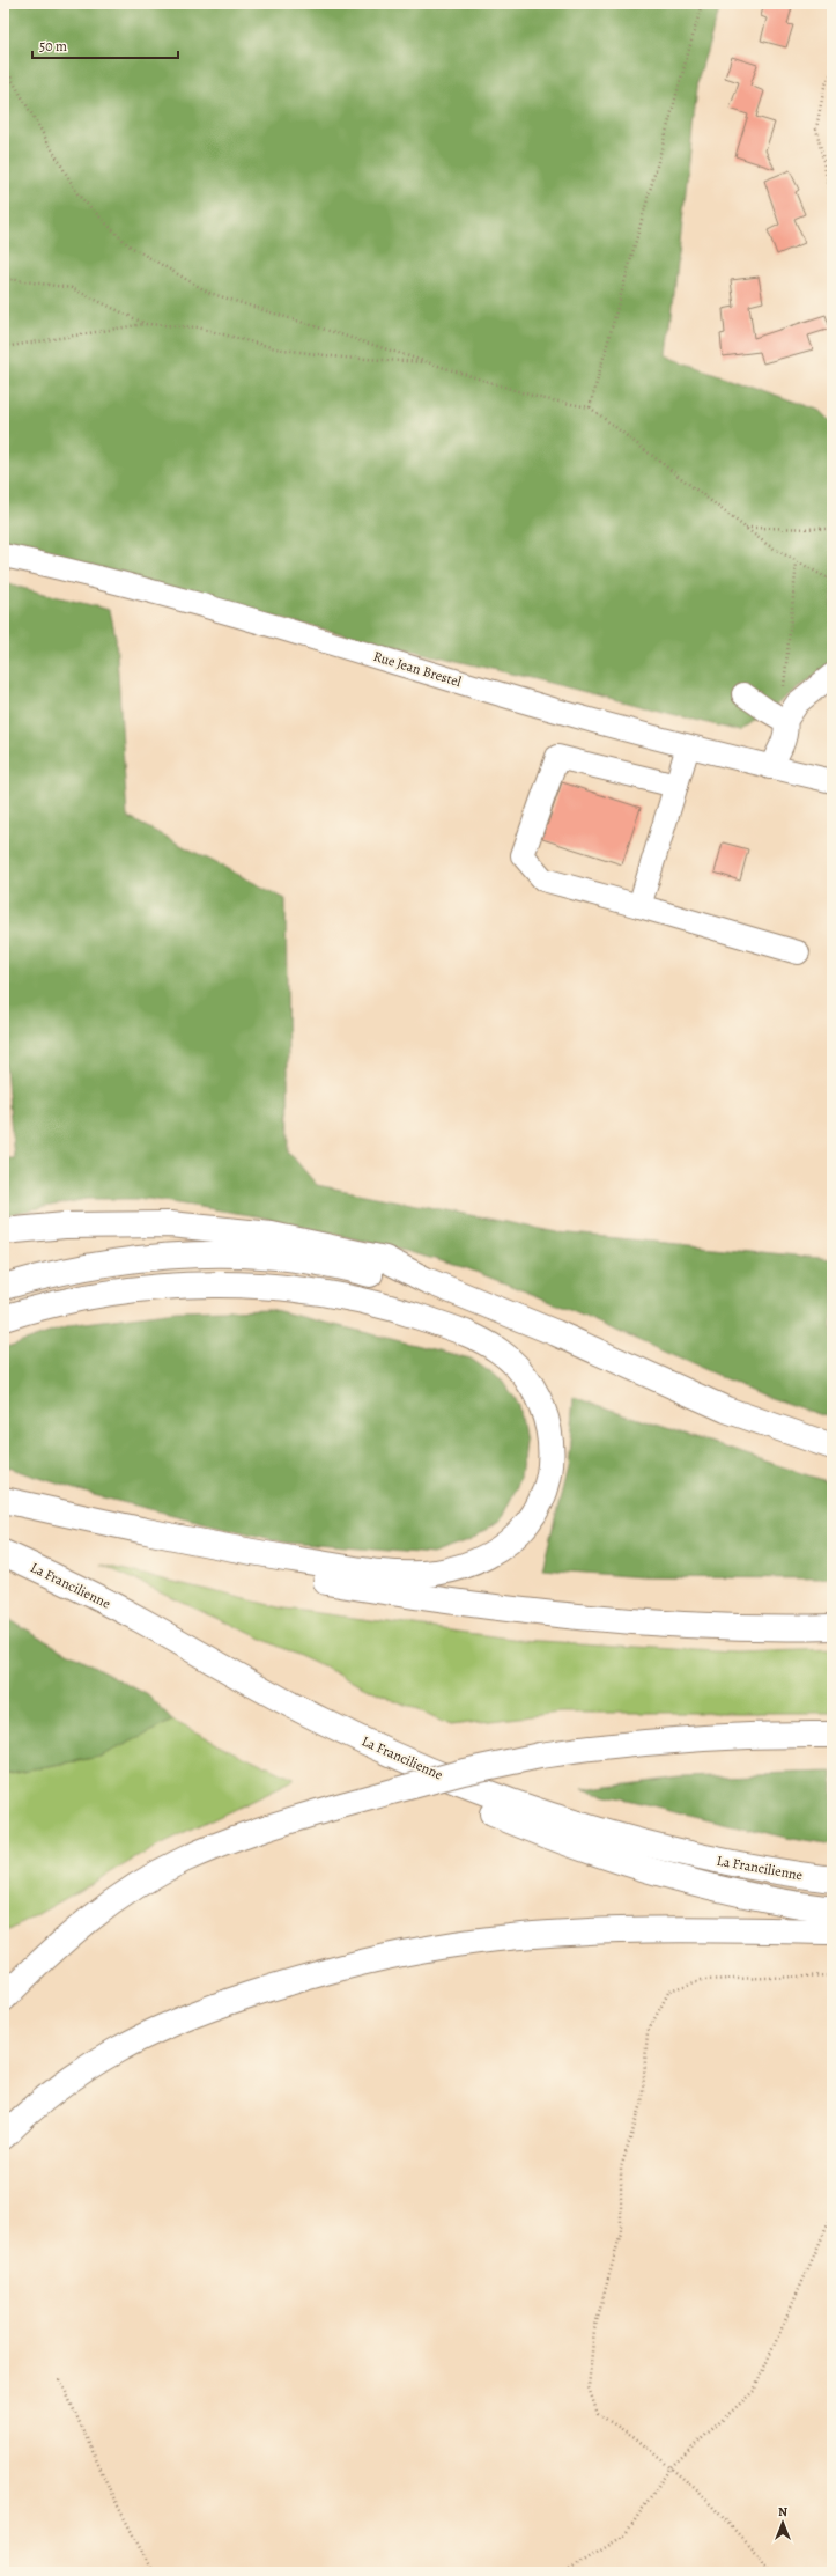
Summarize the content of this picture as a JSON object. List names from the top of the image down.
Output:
{
  "streets": {
    "highway": ["La Francilienne"],
    "street": ["Rue Jean Brestel"]
  },
  "scale_bar": "50 m",
  "north": "top"
}
